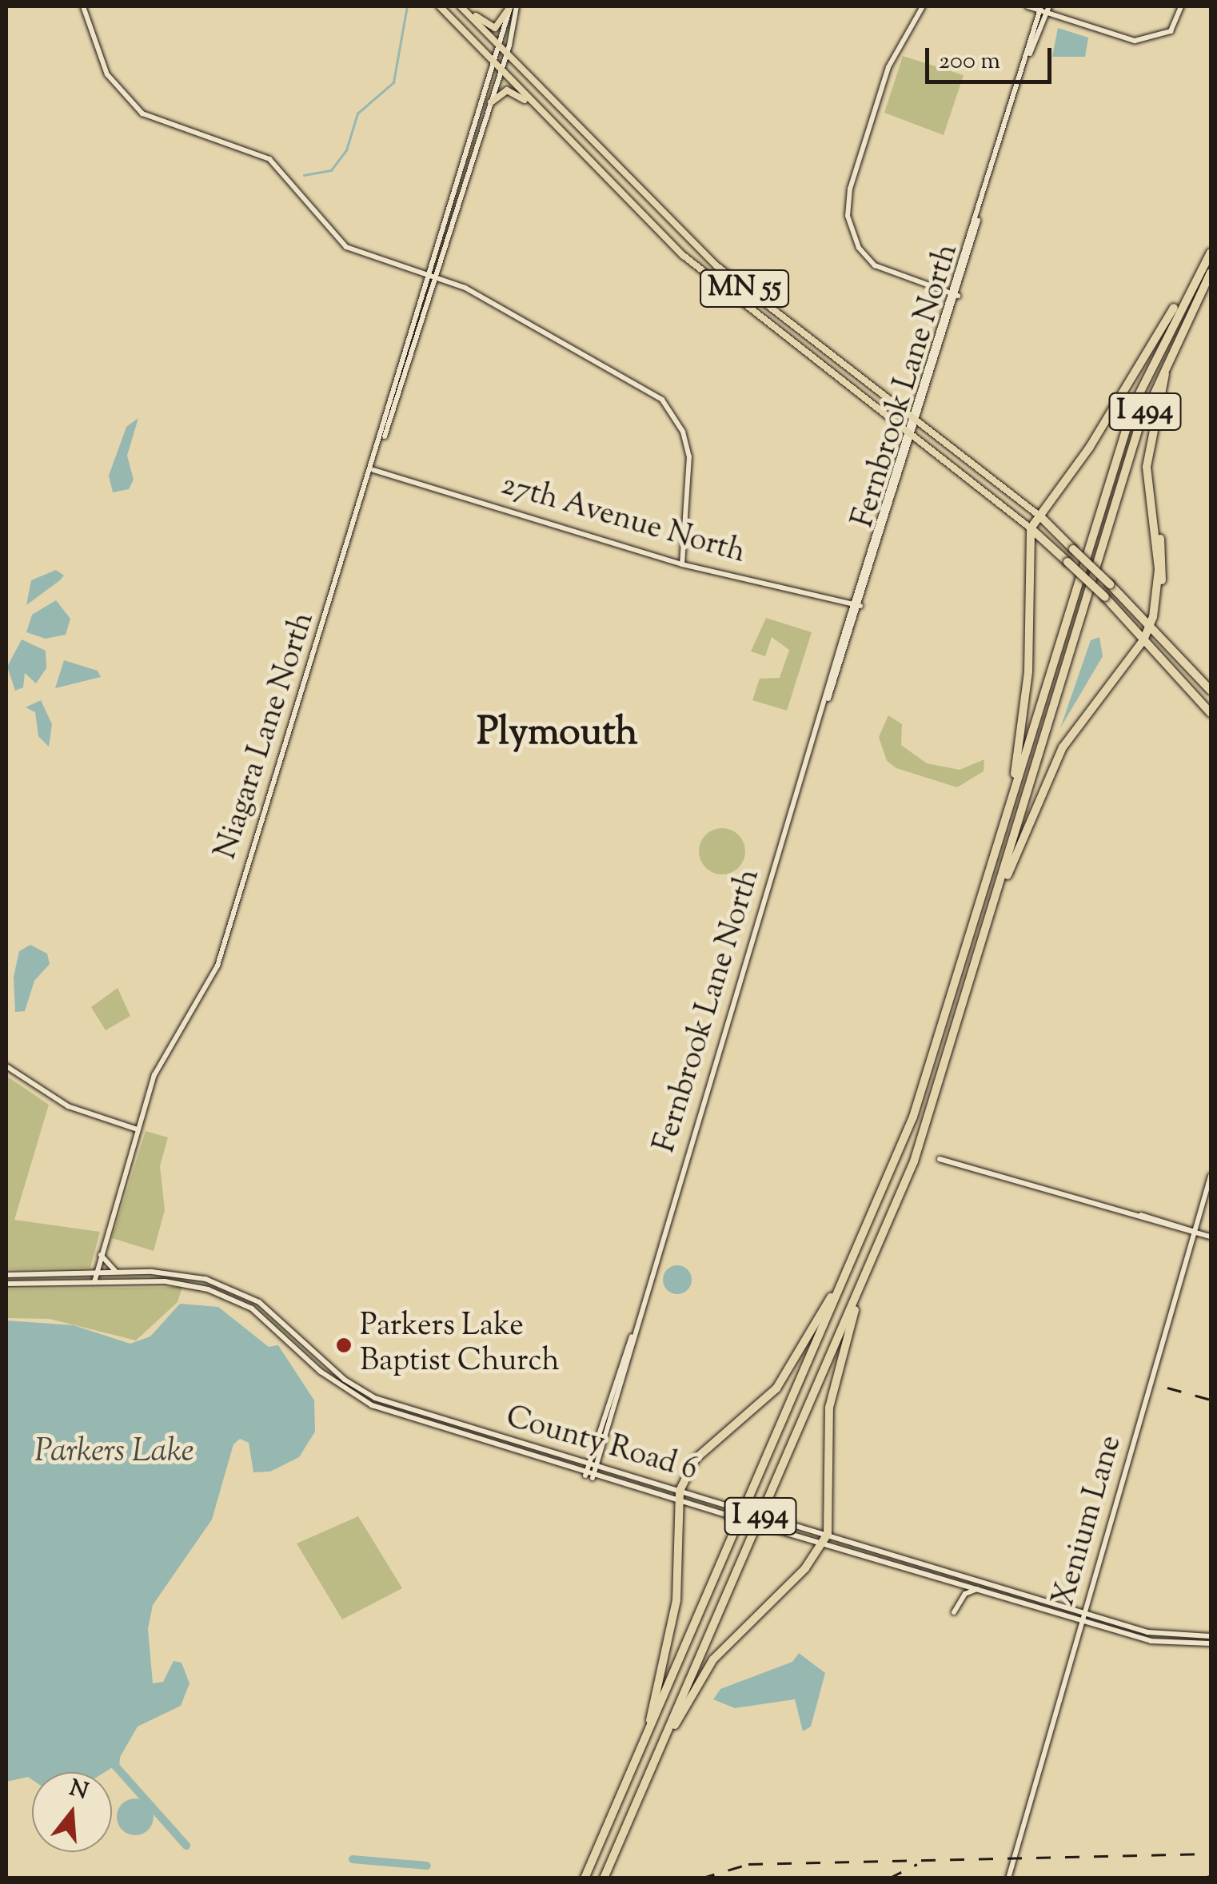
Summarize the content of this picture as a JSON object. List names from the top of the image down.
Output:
{
  "streets": {
    "highway": ["MN 55", "I 494"],
    "street": [
      "Fernbrook Lane North",
      "27th Avenue North",
      "Niagara Lane North",
      "County Road 6",
      "Xenium Lane"
    ]
  },
  "crossings": [
    ["MN 55", "Fernbrook Lane North"],
    ["MN 55", "Niagara Lane North"],
    ["Fernbrook Lane North", "27th Avenue North"],
    ["Fernbrook Lane North", "County Road 6"],
    ["27th Avenue North", "Niagara Lane North"],
    ["County Road 6", "Xenium Lane"]
  ],
  "districts": ["Plymouth"],
  "water": ["Parkers Lake"],
  "places": ["Parkers Lake Baptist Church"],
  "scale_bar": "200 m",
  "north": "top"
}
